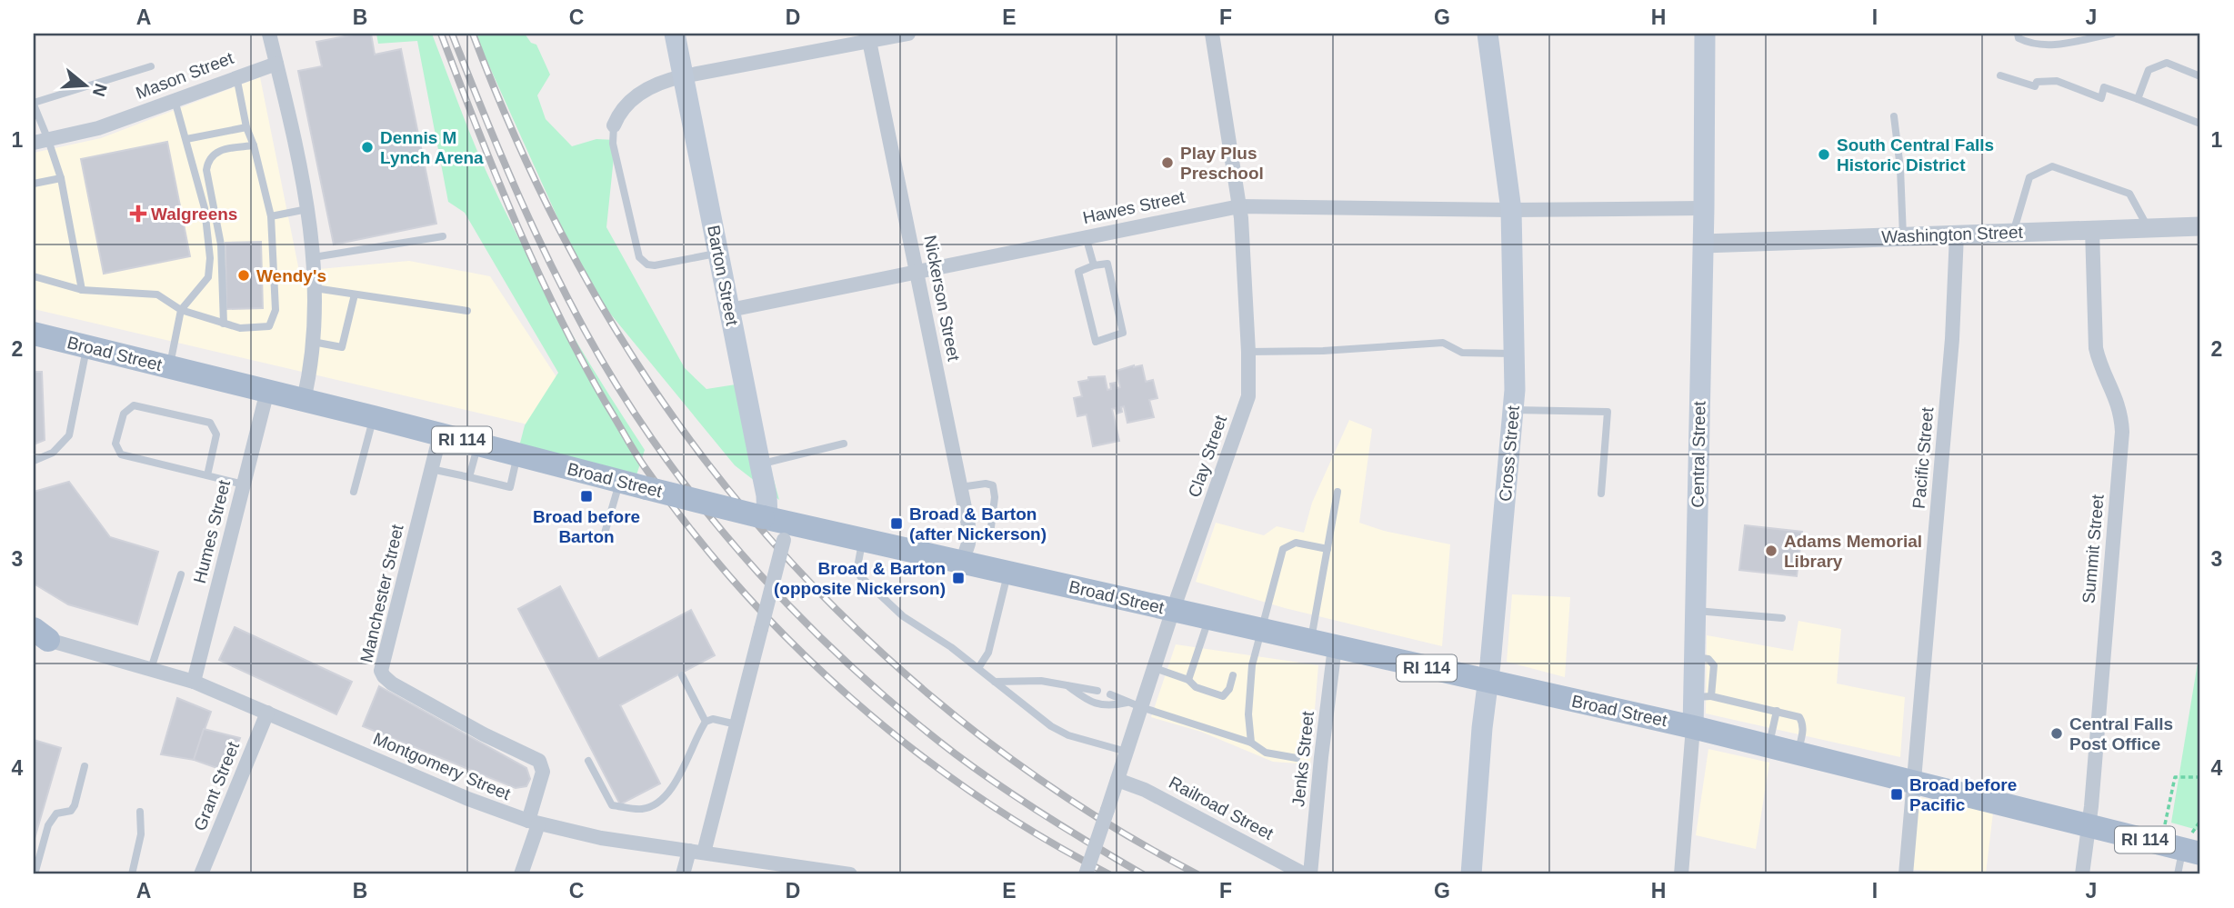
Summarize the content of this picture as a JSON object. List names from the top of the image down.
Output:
{
  "streets": {
    "main road": [
      "Barton Street",
      "Broad Street",
      "RI 114",
      "Cross Street",
      "Central Street"
    ],
    "street": [
      "Mason Street",
      "Hawes Street",
      "Washington Street",
      "Nickerson Street",
      "Clay Street",
      "Pacific Street",
      "Humes Street",
      "Summit Street",
      "Manchester Street",
      "Jenks Street",
      "Montgomery Street",
      "Grant Street",
      "Railroad Street"
    ]
  },
  "crossings": [
    ["Hawes Street", "Barton Street"],
    ["Hawes Street", "Nickerson Street"],
    ["Hawes Street", "Cross Street"],
    ["Hawes Street", "Central Street"],
    ["Hawes Street", "Clay Street"],
    ["Washington Street", "Central Street"],
    ["Washington Street", "Pacific Street"],
    ["Washington Street", "Summit Street"],
    ["Barton Street", "Broad Street"],
    ["Barton Street", "Montgomery Street"],
    ["Nickerson Street", "Broad Street"],
    ["Broad Street", "Cross Street"],
    ["Broad Street", "Central Street"],
    ["Broad Street", "Clay Street"],
    ["Broad Street", "Pacific Street"],
    ["Broad Street", "Humes Street"],
    ["Broad Street", "Summit Street"],
    ["Broad Street", "Manchester Street"],
    ["Broad Street", "Jenks Street"],
    ["Clay Street", "Railroad Street"],
    ["Humes Street", "Montgomery Street"],
    ["Manchester Street", "Montgomery Street"],
    ["Montgomery Street", "Grant Street"]
  ],
  "places": {
    "other": [
      "Dennis M Lynch Arena",
      "South Central Falls Historic District",
      "Play Plus Preschool",
      "Wendy's",
      "Adams Memorial Library",
      "Central Falls Post Office"
    ],
    "health": ["Walgreens"],
    "transit": [
      "Broad before Barton",
      "Broad & Barton (after Nickerson)",
      "Broad & Barton (opposite Nickerson)",
      "Broad before Pacific"
    ]
  },
  "north": "right",
  "grid": {
    "columns": [
      "A",
      "B",
      "C",
      "D",
      "E",
      "F",
      "G",
      "H",
      "I",
      "J"
    ],
    "rows": [
      "1",
      "2",
      "3",
      "4"
    ]
  }
}
